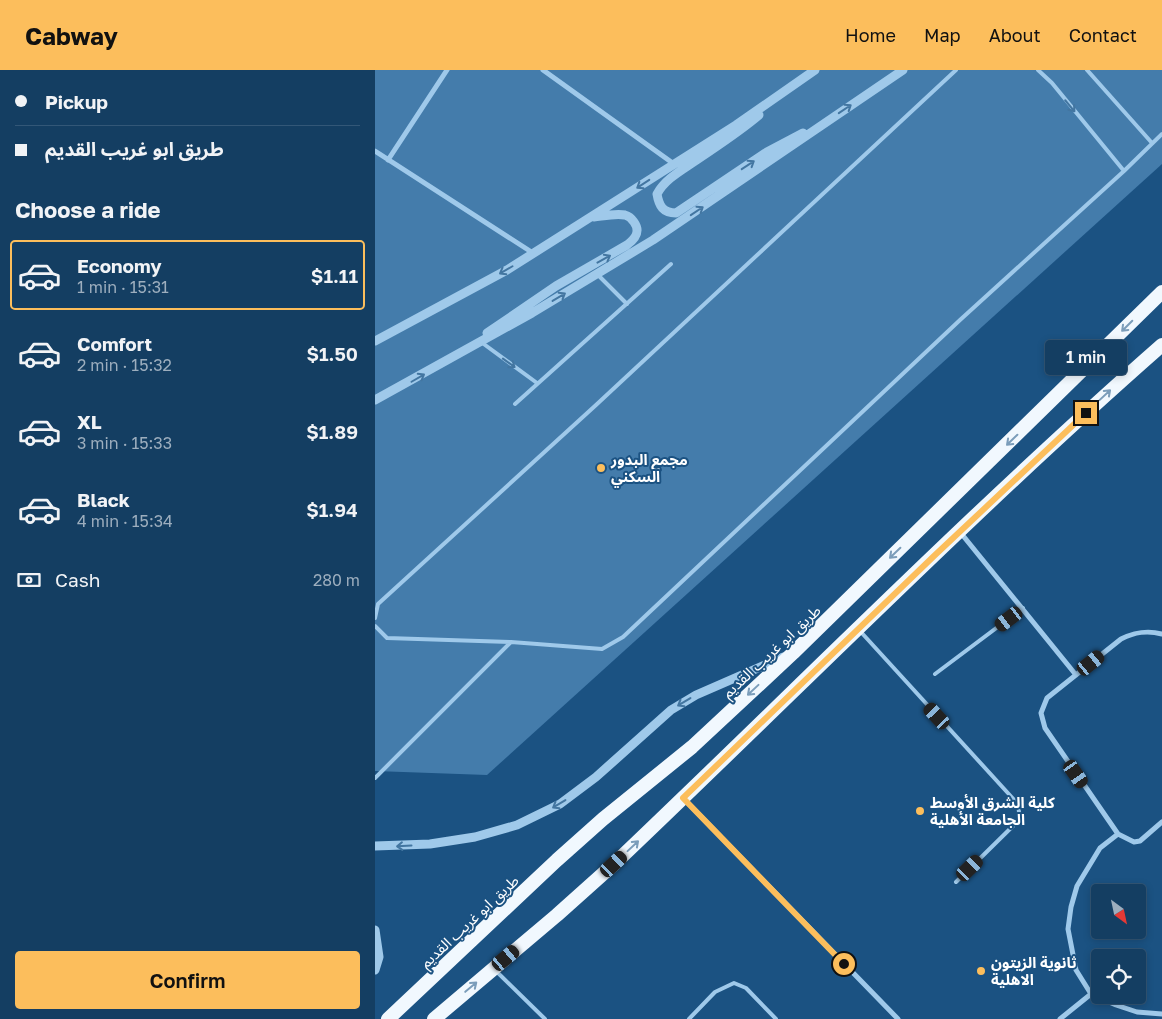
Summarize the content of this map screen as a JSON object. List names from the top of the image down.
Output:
{
  "streets": {
    "highway": ["طريق ابو غريب القديم"]
  },
  "places": ["مجمع البدور السكني", "كلية الشرق الأوسط الجامعة الأهلية", "ثانوية الزيتون الاهلية"],
  "north": "bottom right",
  "page": {
    "header": "Cabway",
    "nav": [
      "Home",
      "Map",
      "About",
      "Contact"
    ],
    "banner": ["Pickup", "طريق ابو غريب القديم"],
    "heading": "Choose a ride",
    "list": [
      {
        "name": "Economy",
        "note": "1 min · 15:31",
        "value": "$1.11"
      },
      {
        "name": "Comfort",
        "note": "2 min · 15:32",
        "value": "$1.50"
      },
      {
        "name": "XL",
        "note": "3 min · 15:33",
        "value": "$1.89"
      },
      {
        "name": "Black",
        "note": "4 min · 15:34",
        "value": "$1.94"
      }
    ],
    "bubble": "1 min",
    "pay": ["Cash", "280 m"],
    "buttons": "Confirm"
  }
}
